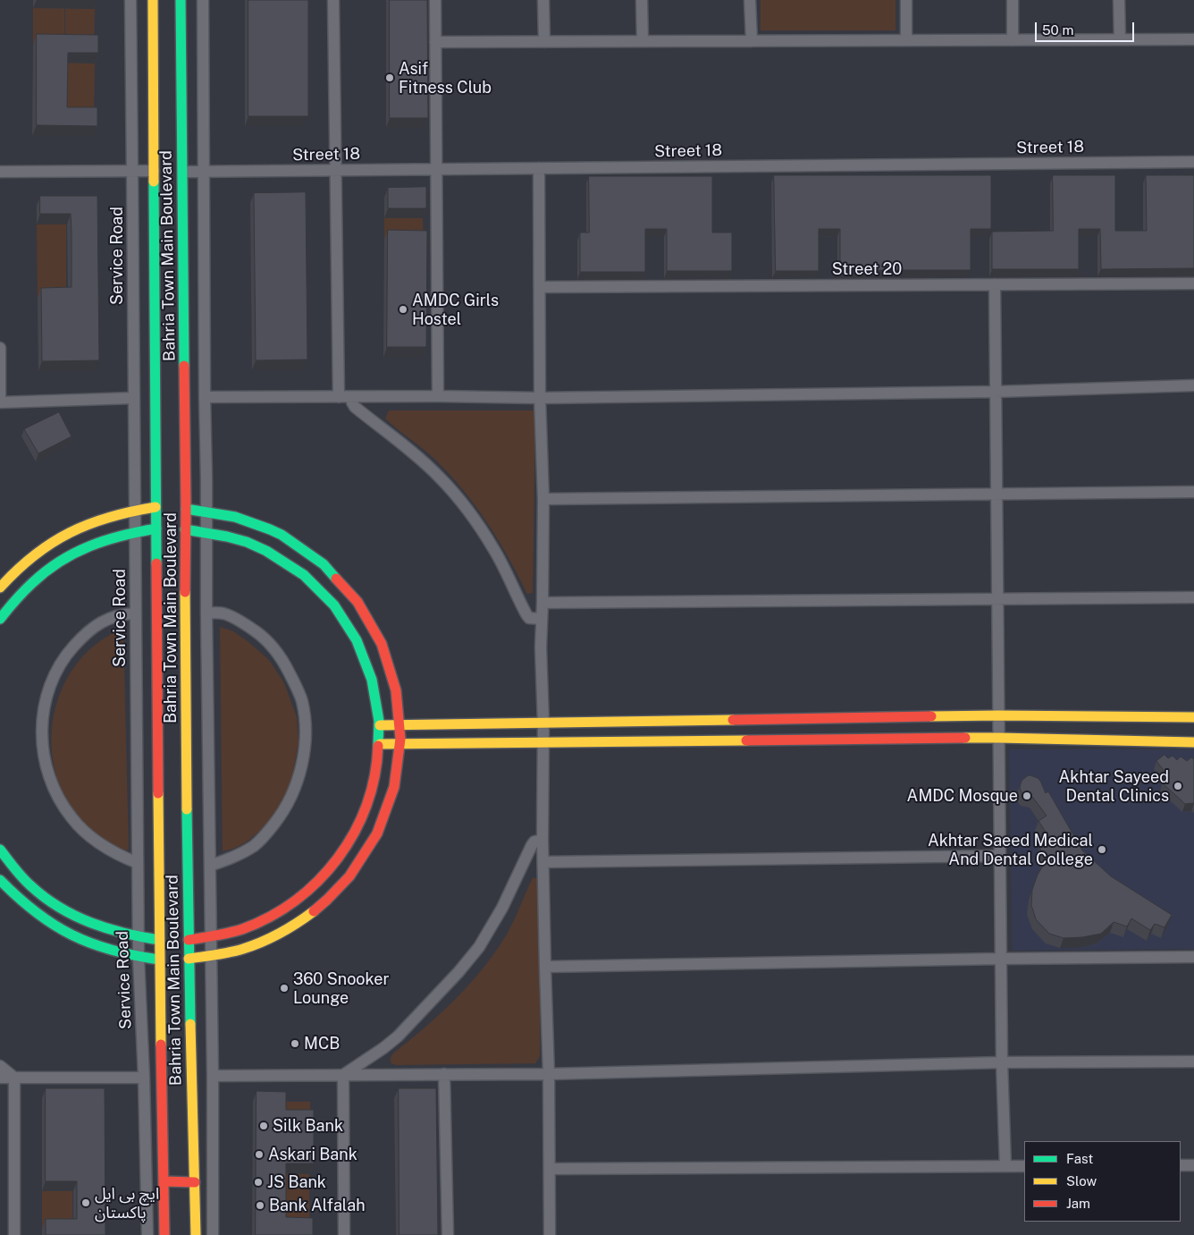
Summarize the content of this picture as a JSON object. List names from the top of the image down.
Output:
{
  "streets": {
    "street": [
      "Street 18",
      "Service Road",
      "Bahria Town Main Boulevard",
      "Street 20"
    ]
  },
  "crossings": [
    ["Street 18", "Bahria Town Main Boulevard"]
  ],
  "places": [
    "Asif Fitness Club",
    "AMDC Girls Hostel",
    "Akhtar Sayeed Dental Clinics",
    "AMDC Mosque",
    "Akhtar Saeed Medical And Dental College",
    "360 Snooker Lounge",
    "MCB",
    "Silk Bank",
    "Askari Bank",
    "JS Bank",
    "ایچ بی ایل پاکستان",
    "Bank Alfalah"
  ],
  "legend": ["Fast", "Slow", "Jam"],
  "scale_bar": "50 m"
}
